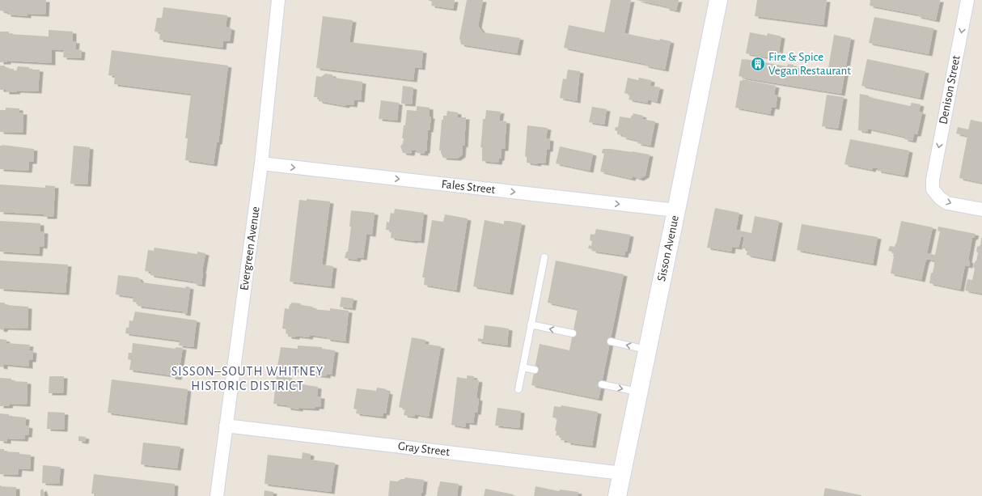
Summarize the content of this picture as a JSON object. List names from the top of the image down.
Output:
{
  "streets": {
    "main road": ["Sisson Avenue"],
    "street": [
      "Denison Street",
      "Fales Street",
      "Evergreen Avenue",
      "Gray Street"
    ]
  },
  "crossings": [
    ["Fales Street", "Evergreen Avenue"],
    ["Fales Street", "Sisson Avenue"],
    ["Evergreen Avenue", "Gray Street"],
    ["Sisson Avenue", "Gray Street"]
  ],
  "one_way": ["Denison Street", "Fales Street"],
  "districts": ["SISSON–SOUTH WHITNEY HISTORIC DISTRICT"],
  "places": {
    "building": ["Fire & Spice Vegan Restaurant"]
  }
}
